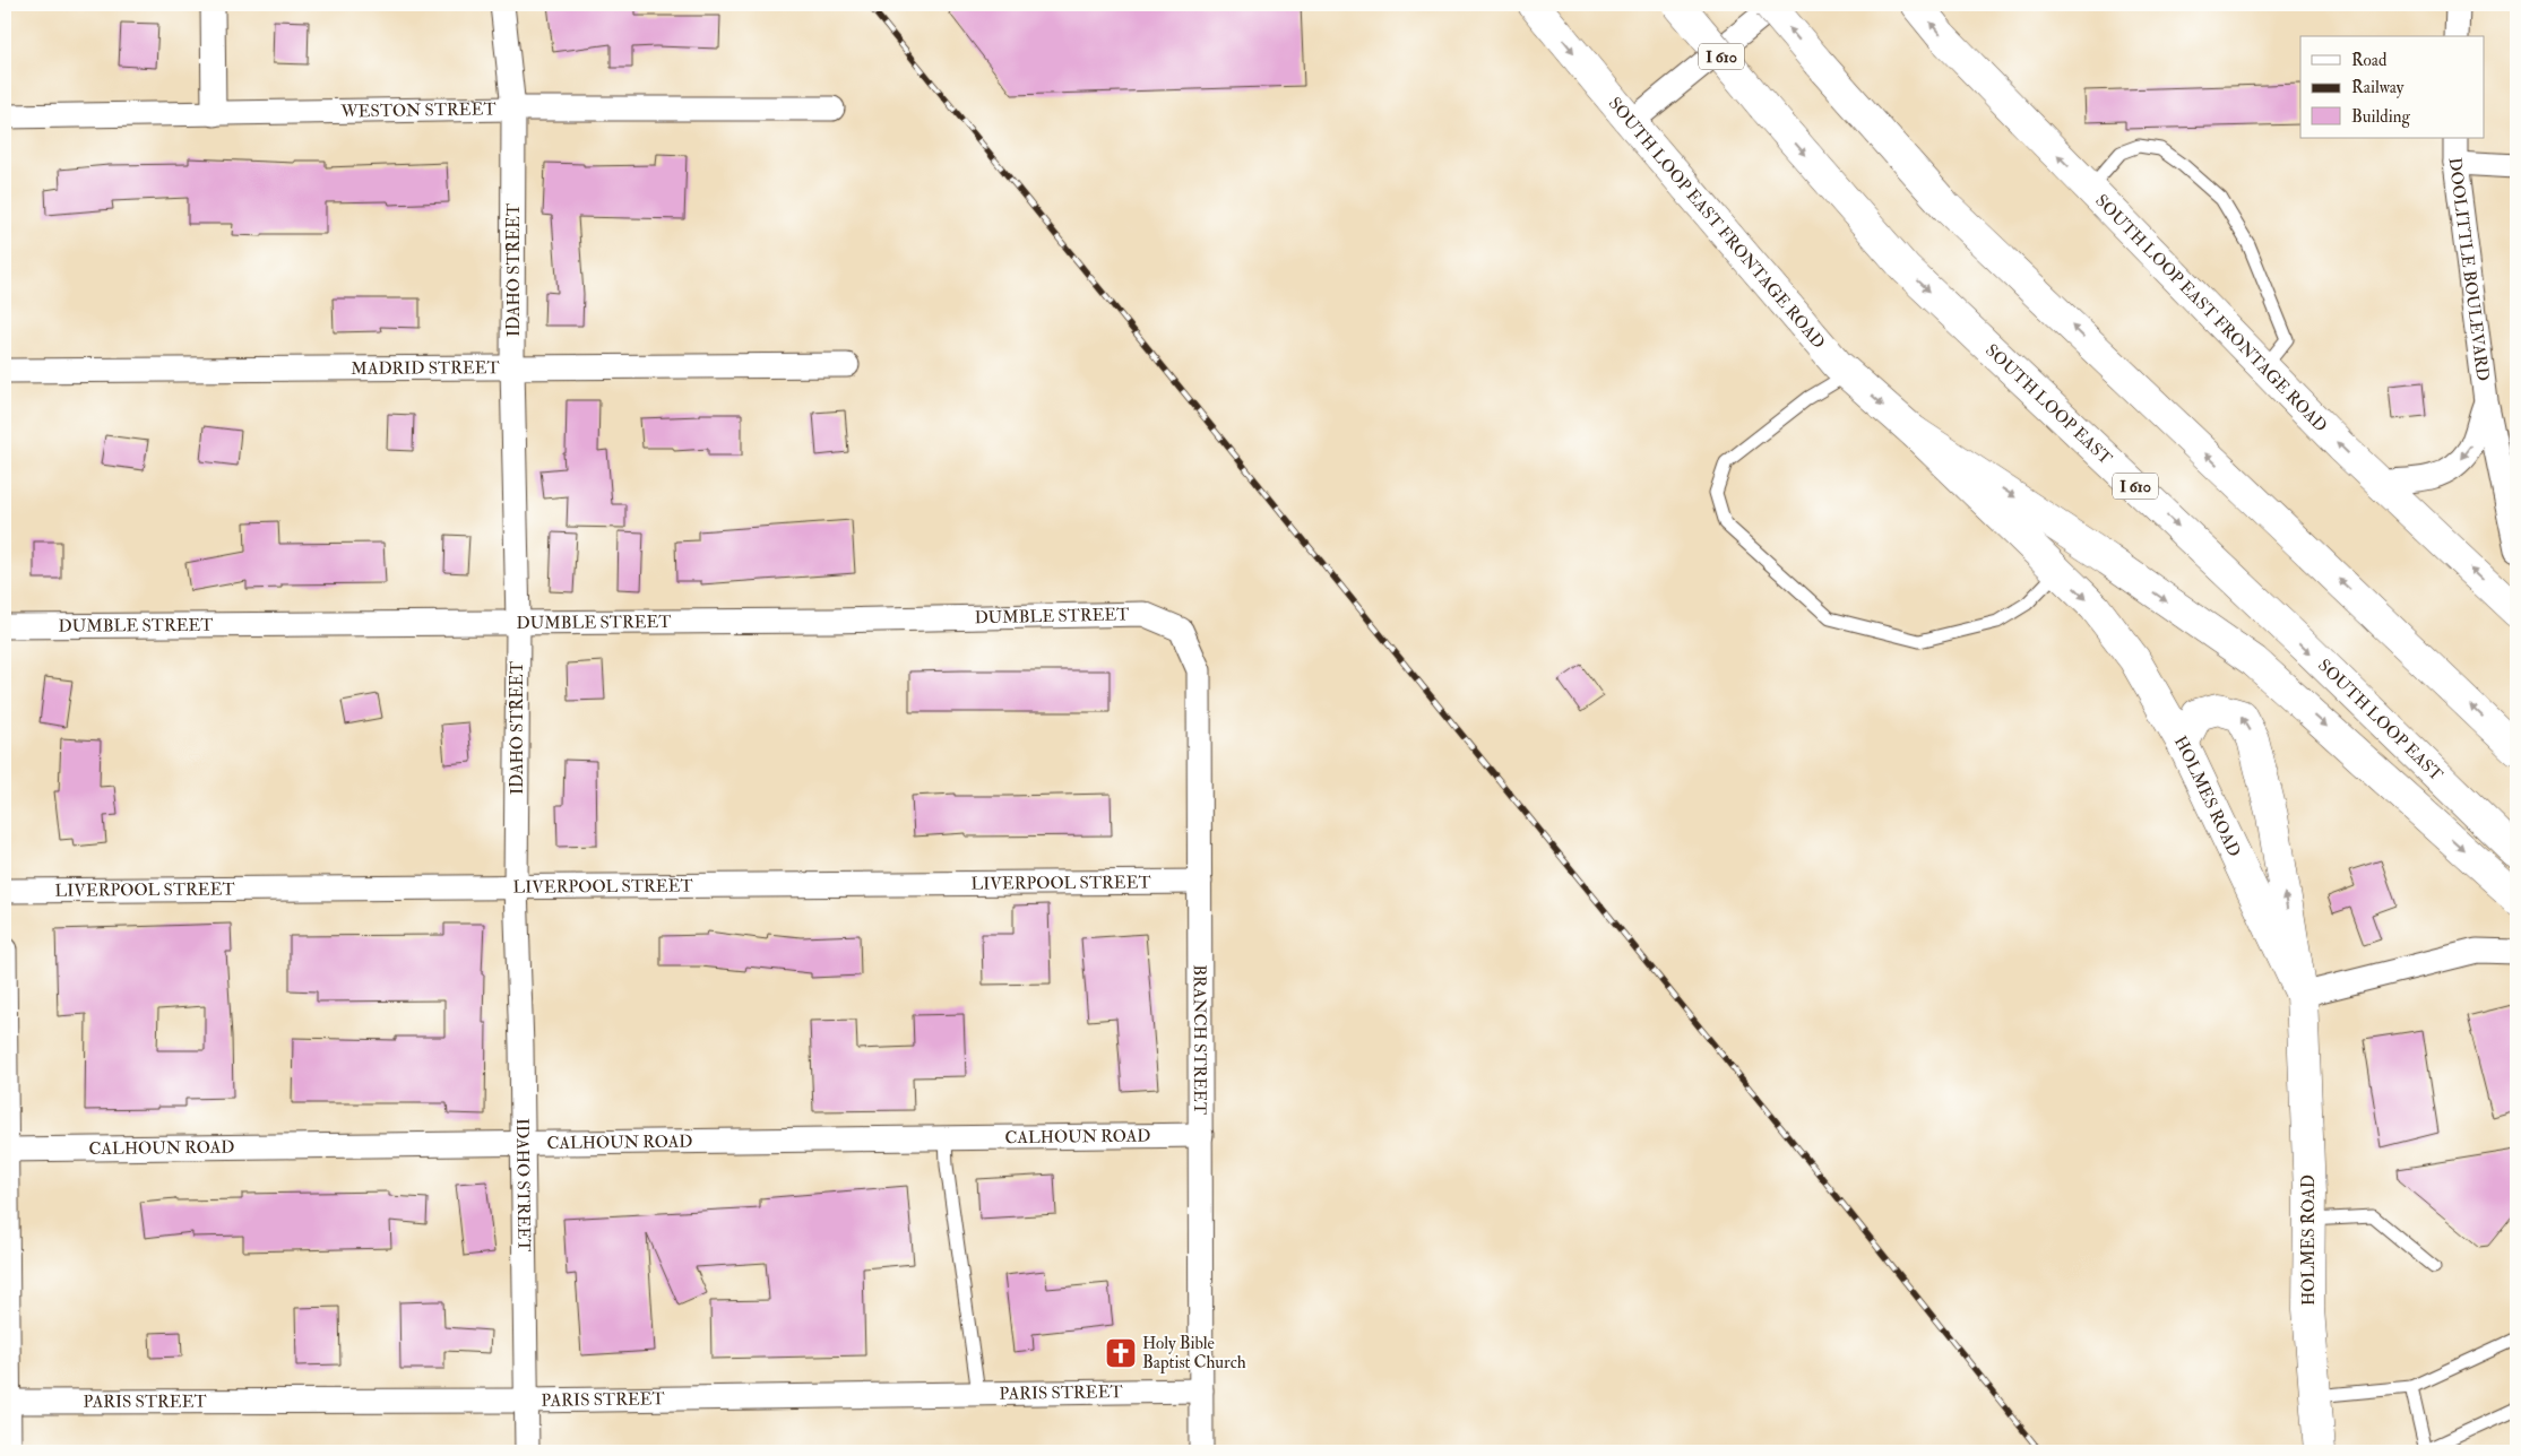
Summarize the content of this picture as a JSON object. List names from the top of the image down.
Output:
{
  "streets": {
    "main road": [
      "I 610",
      "SOUTH LOOP EAST FRONTAGE ROAD",
      "SOUTH LOOP EAST",
      "HOLMES ROAD"
    ],
    "street": [
      "WESTON STREET",
      "DOOLITTLE BOULEVARD",
      "IDAHO STREET",
      "MADRID STREET",
      "DUMBLE STREET",
      "LIVERPOOL STREET",
      "BRANCH STREET",
      "CALHOUN ROAD",
      "PARIS STREET"
    ]
  },
  "crossings": [
    ["WESTON STREET", "IDAHO STREET"],
    ["SOUTH LOOP EAST FRONTAGE ROAD", "DOOLITTLE BOULEVARD"],
    ["IDAHO STREET", "MADRID STREET"],
    ["IDAHO STREET", "DUMBLE STREET"],
    ["IDAHO STREET", "LIVERPOOL STREET"],
    ["IDAHO STREET", "CALHOUN ROAD"],
    ["IDAHO STREET", "PARIS STREET"],
    ["DUMBLE STREET", "BRANCH STREET"],
    ["LIVERPOOL STREET", "BRANCH STREET"],
    ["BRANCH STREET", "CALHOUN ROAD"],
    ["BRANCH STREET", "PARIS STREET"]
  ],
  "places": {
    "church": ["Holy Bible Baptist Church"]
  },
  "legend": ["Road", "Railway", "Building"]
}
